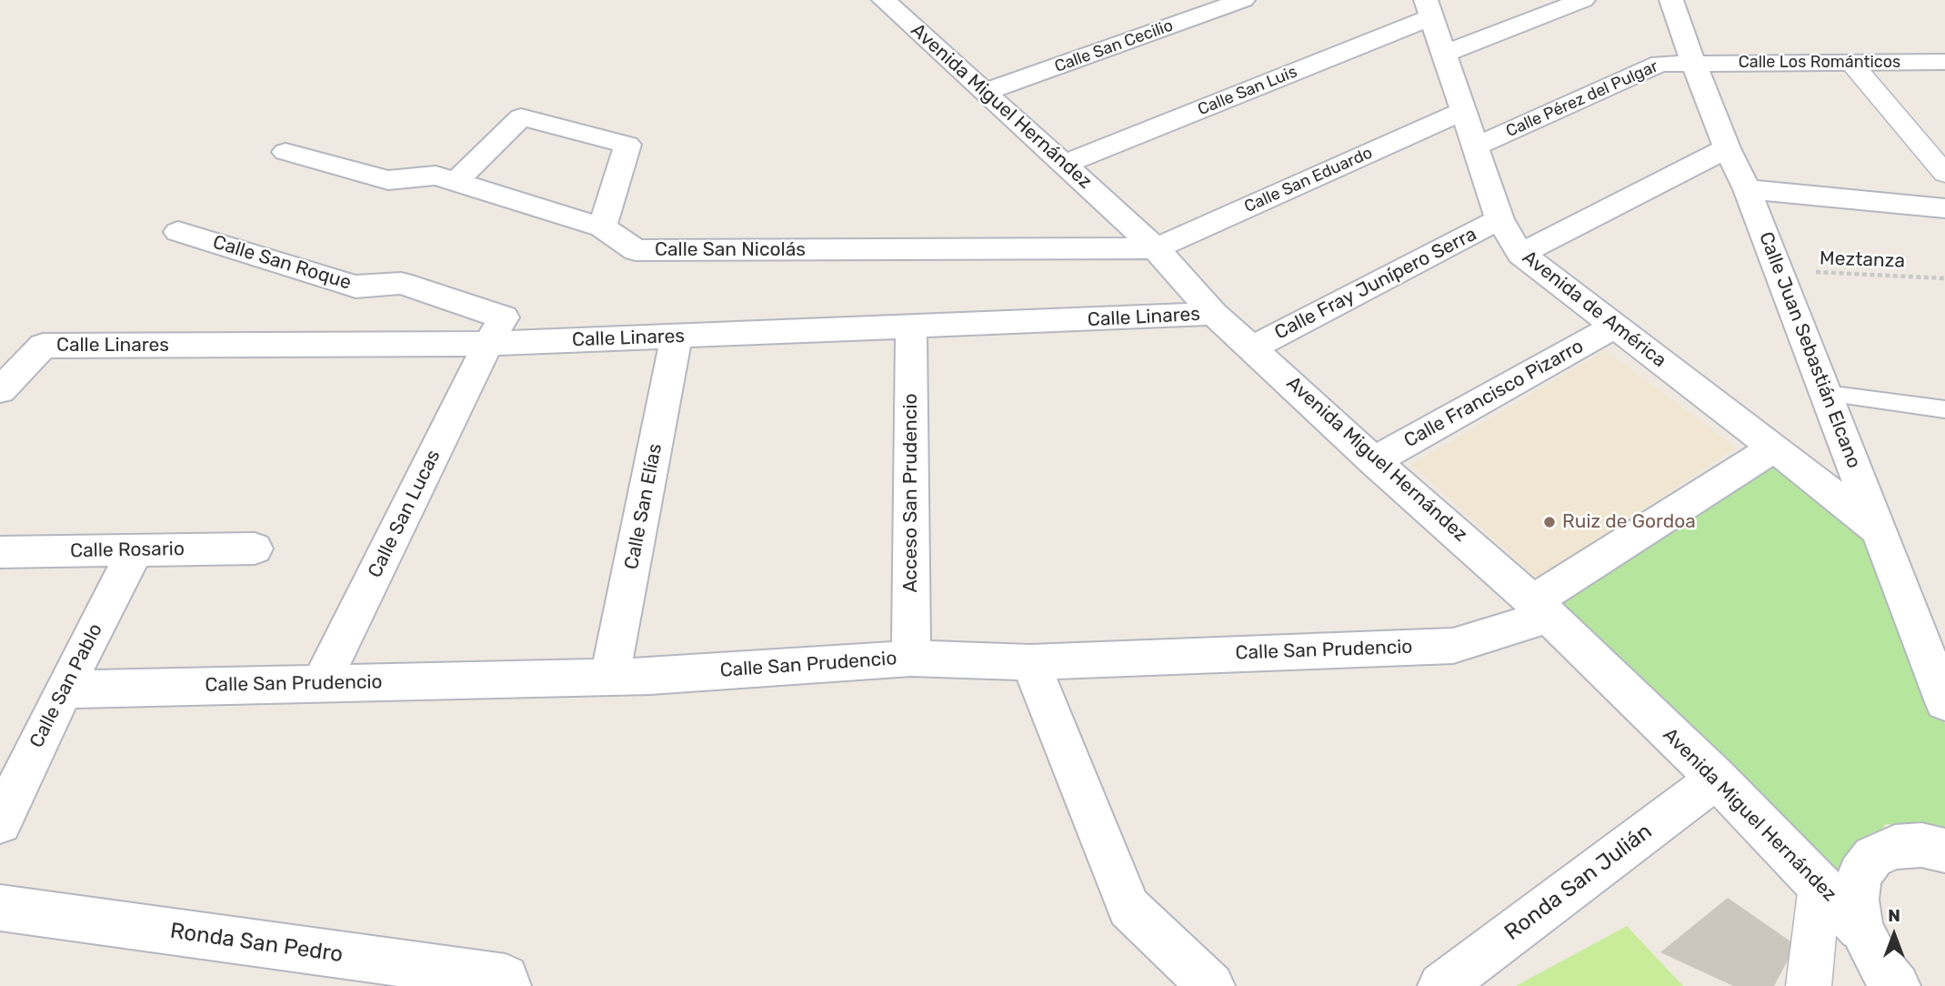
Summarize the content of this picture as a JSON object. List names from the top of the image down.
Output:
{
  "streets": {
    "street": [
      "Calle San Cecilio",
      "Calle Los Románticos",
      "Calle San Luis",
      "Calle Pérez del Pulgar",
      "Avenida Miguel Hernández",
      "Calle San Eduardo",
      "Calle San Nicolás",
      "Calle San Roque",
      "Calle Fray Junípero Serra",
      "Avenida de América",
      "Calle Linares",
      "Calle Juan Sebastián Elcano",
      "Calle Francisco Pizarro",
      "Acceso San Prudencio",
      "Calle San Elías",
      "Calle San Lucas",
      "Calle Rosario",
      "Calle San Prudencio",
      "Calle San Pablo",
      "Ronda San Julián",
      "Ronda San Pedro"
    ],
    "path": ["Meztanza"]
  },
  "crossings": [
    ["Calle San Cecilio", "Avenida Miguel Hernández"],
    ["Calle Los Románticos", "Calle Pérez del Pulgar"],
    ["Calle Los Románticos", "Calle Juan Sebastián Elcano"],
    ["Calle San Luis", "Avenida Miguel Hernández"],
    ["Calle San Luis", "Avenida de América"],
    ["Calle Pérez del Pulgar", "Avenida de América"],
    ["Calle Pérez del Pulgar", "Calle Juan Sebastián Elcano"],
    ["Avenida Miguel Hernández", "Calle San Eduardo"],
    ["Avenida Miguel Hernández", "Calle San Nicolás"],
    ["Avenida Miguel Hernández", "Calle Fray Junípero Serra"],
    ["Avenida Miguel Hernández", "Calle Linares"],
    ["Avenida Miguel Hernández", "Calle Francisco Pizarro"],
    ["Avenida Miguel Hernández", "Calle San Prudencio"],
    ["Avenida Miguel Hernández", "Ronda San Julián"],
    ["Calle San Eduardo", "Calle San Nicolás"],
    ["Calle San Eduardo", "Avenida de América"],
    ["Meztanza", "Calle Juan Sebastián Elcano"],
    ["Calle San Roque", "Calle Linares"],
    ["Calle San Roque", "Calle San Lucas"],
    ["Calle Fray Junípero Serra", "Avenida de América"],
    ["Avenida de América", "Calle Juan Sebastián Elcano"],
    ["Avenida de América", "Calle Francisco Pizarro"],
    ["Avenida de América", "Calle San Prudencio"],
    ["Calle Linares", "Acceso San Prudencio"],
    ["Calle Linares", "Calle San Elías"],
    ["Calle Linares", "Calle San Lucas"],
    ["Acceso San Prudencio", "Calle San Prudencio"],
    ["Calle San Elías", "Calle San Prudencio"],
    ["Calle San Lucas", "Calle San Prudencio"],
    ["Calle Rosario", "Calle San Pablo"],
    ["Calle San Prudencio", "Calle San Pablo"]
  ],
  "places": ["Ruiz de Gordoa"],
  "north": "top"
}
